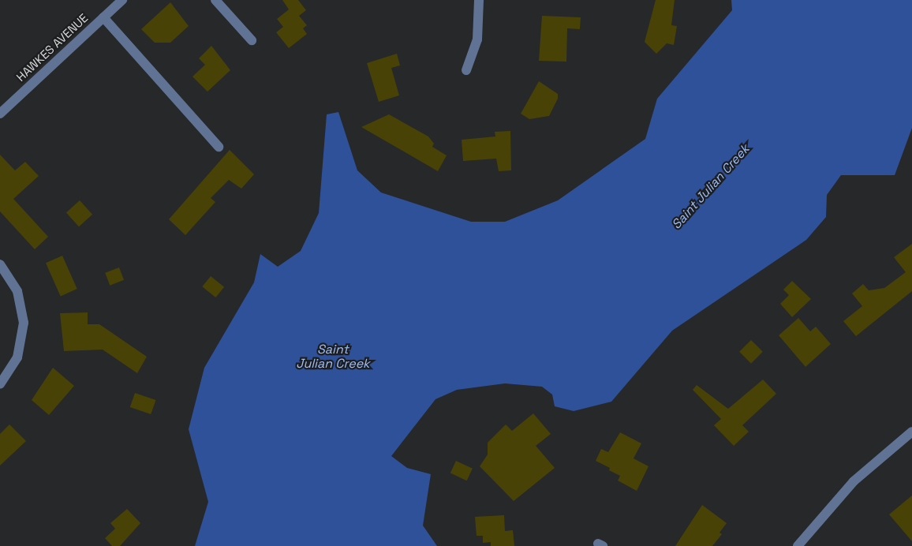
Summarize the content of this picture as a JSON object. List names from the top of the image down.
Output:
{
  "streets": {
    "street": ["HAWKES AVENUE"]
  },
  "water": ["Saint Julian Creek"]
}
